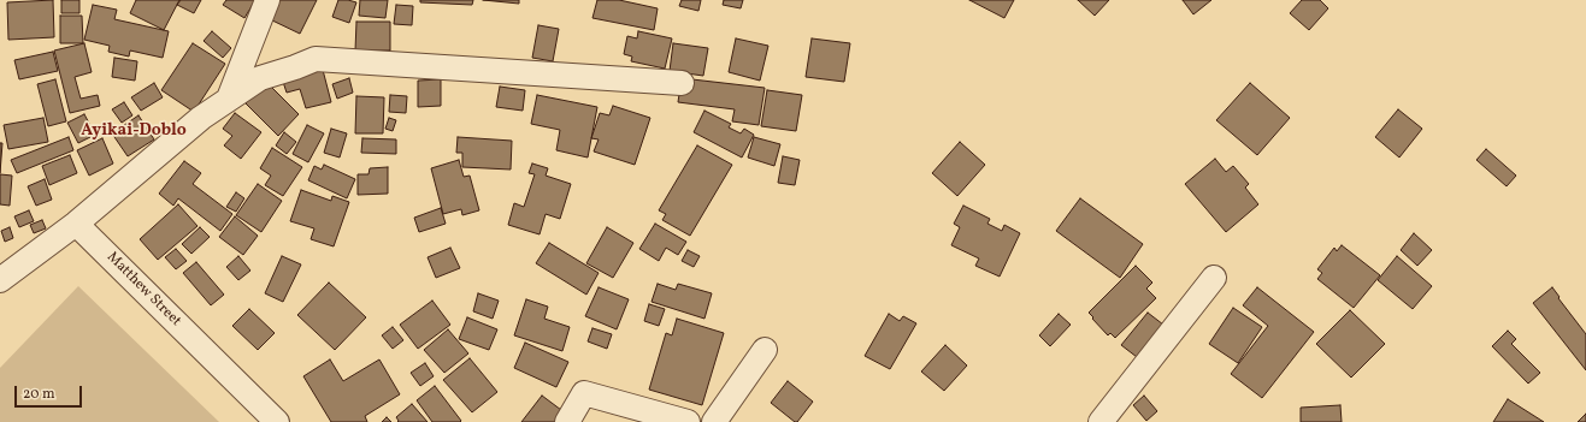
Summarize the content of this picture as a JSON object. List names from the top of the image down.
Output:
{
  "streets": {
    "street": ["Matthew Street"]
  },
  "districts": ["Ayikai-Doblo"],
  "scale_bar": "20 m"
}
